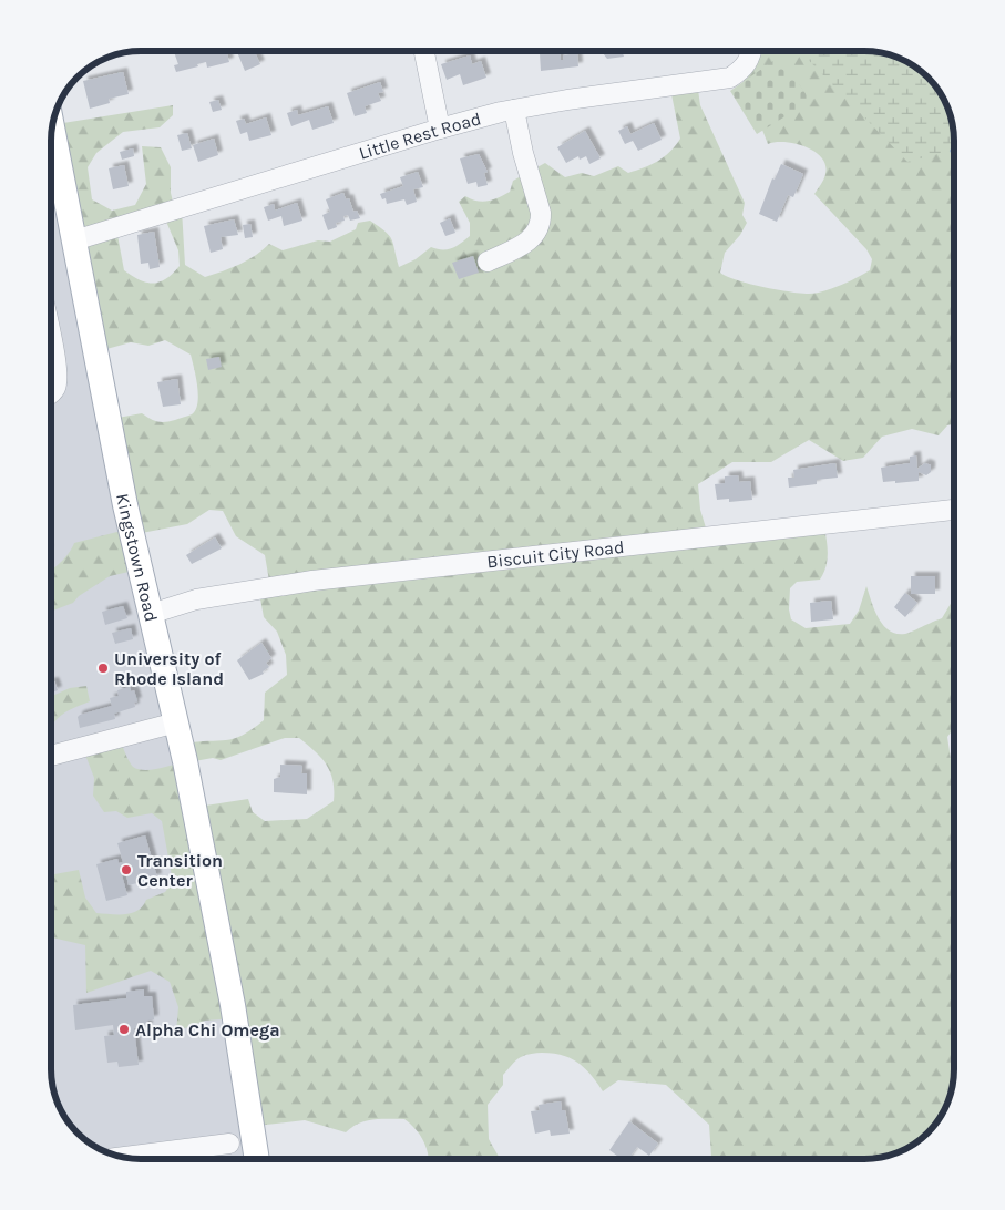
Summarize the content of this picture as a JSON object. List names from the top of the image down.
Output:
{
  "streets": {
    "main road": ["Kingstown Road"],
    "street": ["Little Rest Road", "Biscuit City Road"]
  },
  "crossings": [
    ["Little Rest Road", "Kingstown Road"],
    ["Biscuit City Road", "Kingstown Road"]
  ],
  "places": ["University of Rhode Island", "Transition Center", "Alpha Chi Omega"]
}
